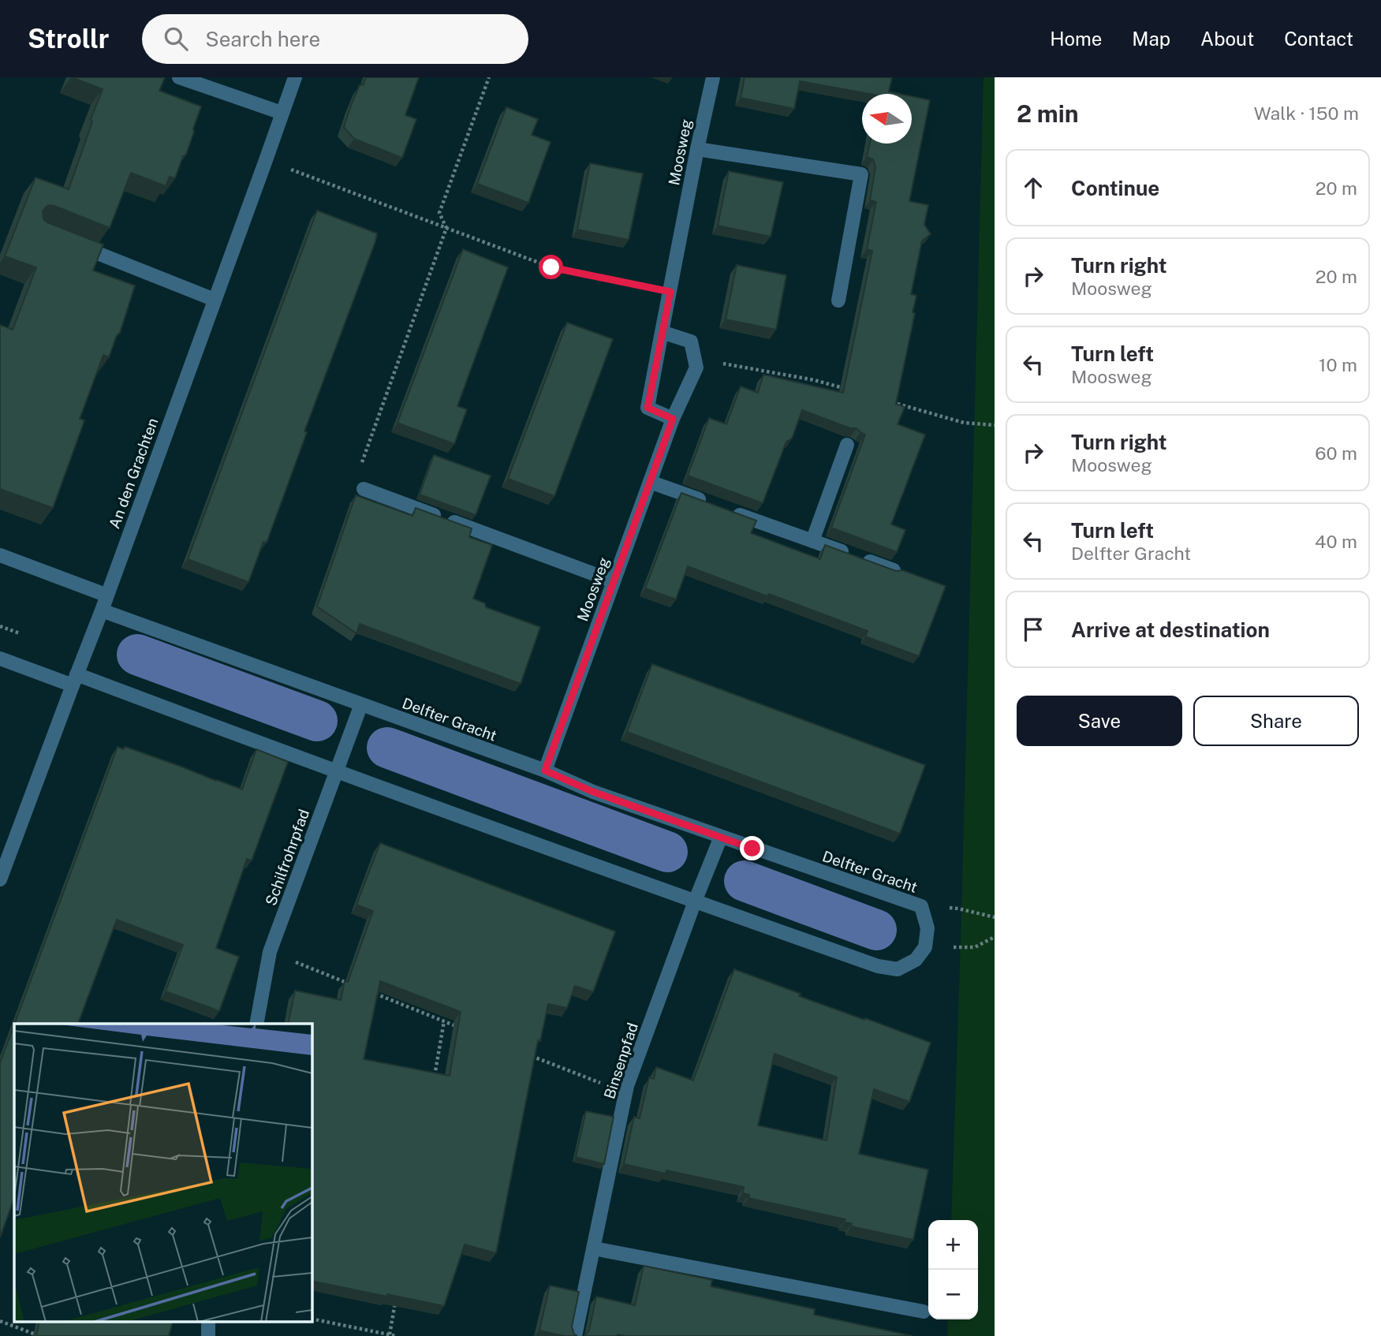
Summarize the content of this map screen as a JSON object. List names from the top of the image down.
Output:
{
  "streets": {
    "street": [
      "Moosweg",
      "An den Grachten",
      "Delfter Gracht",
      "Schilfrohrpfad",
      "Binsenpfad"
    ]
  },
  "crossings": [
    ["Moosweg", "Delfter Gracht"],
    ["An den Grachten", "Delfter Gracht"],
    ["Delfter Gracht", "Schilfrohrpfad"],
    ["Delfter Gracht", "Binsenpfad"]
  ],
  "north": "left",
  "page": {
    "header": "Strollr",
    "search": "Search here",
    "nav": [
      "Home",
      "Map",
      "About",
      "Contact"
    ],
    "heading": ["2 min", "Walk · 150 m"],
    "list": [
      ["Continue", "20 m"],
      ["Turn right", "Moosweg", "20 m"],
      ["Turn left", "Moosweg", "10 m"],
      ["Turn right", "Moosweg", "60 m"],
      ["Turn left", "Delfter Gracht", "40 m"],
      "Arrive at destination"
    ],
    "buttons": ["Save", "Share"],
    "map_buttons": ["+", "−"]
  }
}
